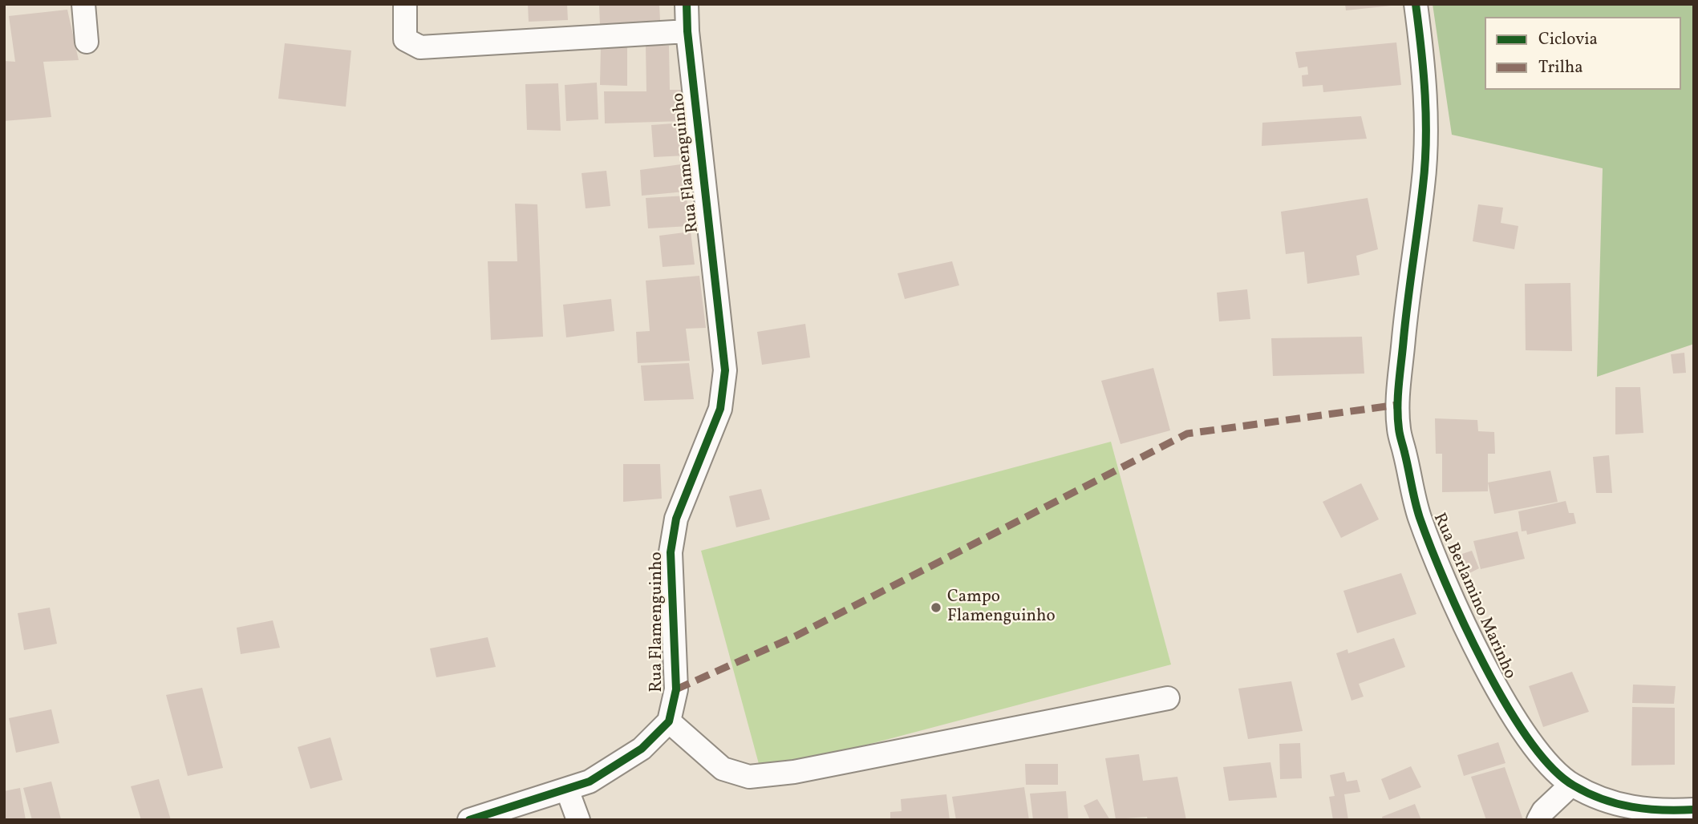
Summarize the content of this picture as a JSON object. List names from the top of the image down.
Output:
{
  "streets": {
    "street": ["Rua Flamenguinho", "Rua Berlamino Marinho"]
  },
  "places": ["Campo Flamenguinho"],
  "legend": ["Ciclovia", "Trilha"]
}
